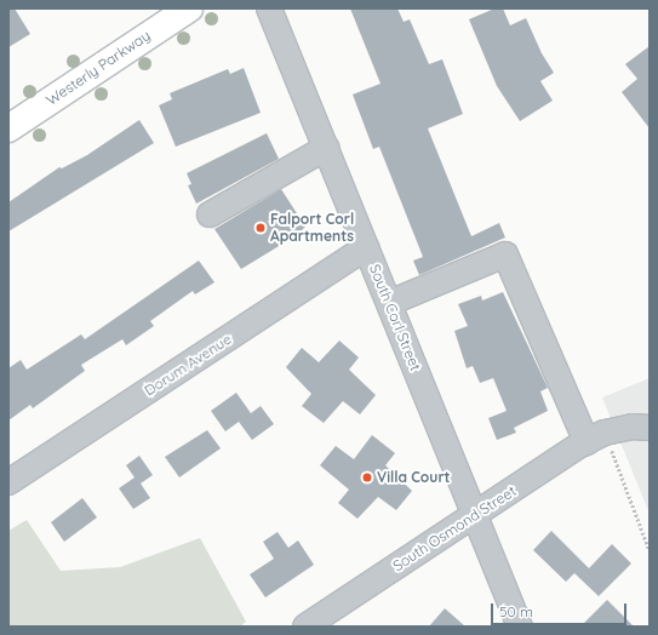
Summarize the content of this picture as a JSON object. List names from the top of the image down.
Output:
{
  "streets": {
    "main road": ["Westerly Parkway"],
    "street": ["South Corl Street", "Dorum Avenue", "South Osmond Street"]
  },
  "crossings": [
    ["South Corl Street", "Dorum Avenue"],
    ["South Corl Street", "South Osmond Street"]
  ],
  "places": ["Falport Corl Apartments", "Villa Court"],
  "scale_bar": "50 m"
}
